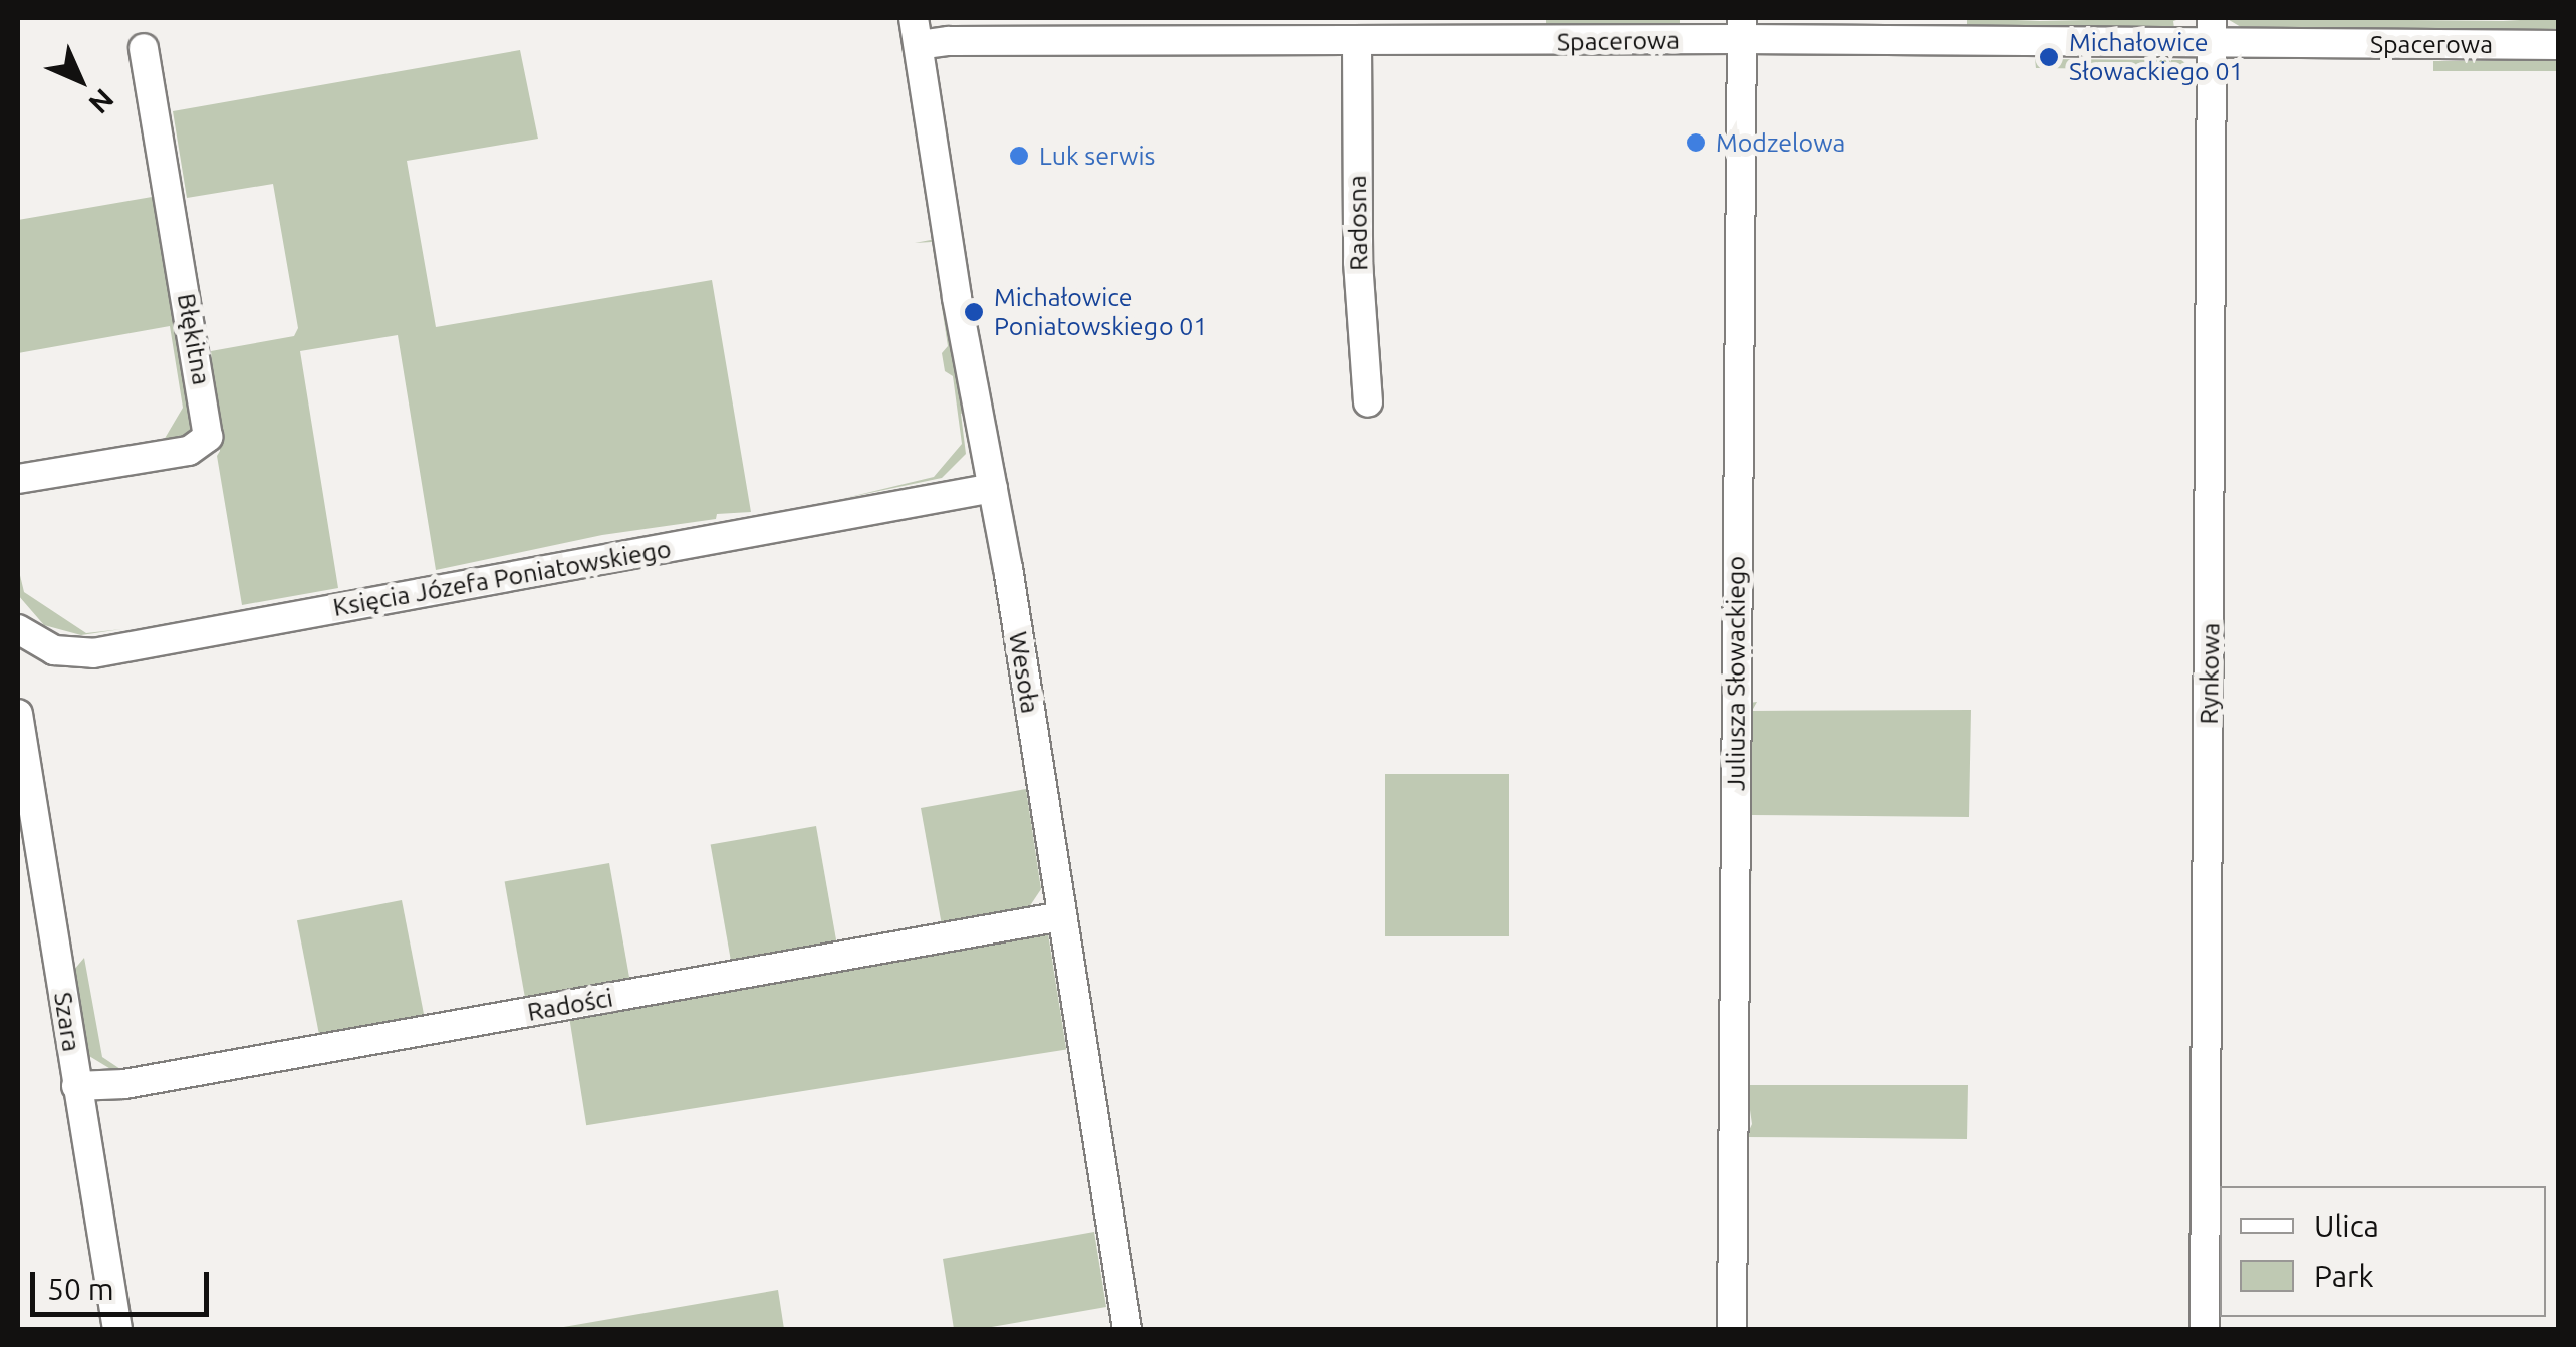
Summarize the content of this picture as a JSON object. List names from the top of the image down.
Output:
{
  "streets": {
    "street": [
      "Spacerowa",
      "Radosna",
      "Błękitna",
      "Księcia Józefa Poniatowskiego",
      "Wesoła",
      "Juliusza Słowackiego",
      "Rynkowa",
      "Radości",
      "Szara"
    ]
  },
  "crossings": [
    ["Spacerowa", "Radosna"],
    ["Spacerowa", "Wesoła"],
    ["Spacerowa", "Juliusza Słowackiego"],
    ["Spacerowa", "Rynkowa"],
    ["Księcia Józefa Poniatowskiego", "Wesoła"],
    ["Wesoła", "Radości"],
    ["Radości", "Szara"]
  ],
  "places": [
    "Michałowice Słowackiego 01",
    "Modzelowa",
    "Luk serwis",
    "Michałowice Poniatowskiego 01"
  ],
  "legend": ["Ulica", "Park"],
  "scale_bar": "50 m",
  "north": "bottom right"
}
